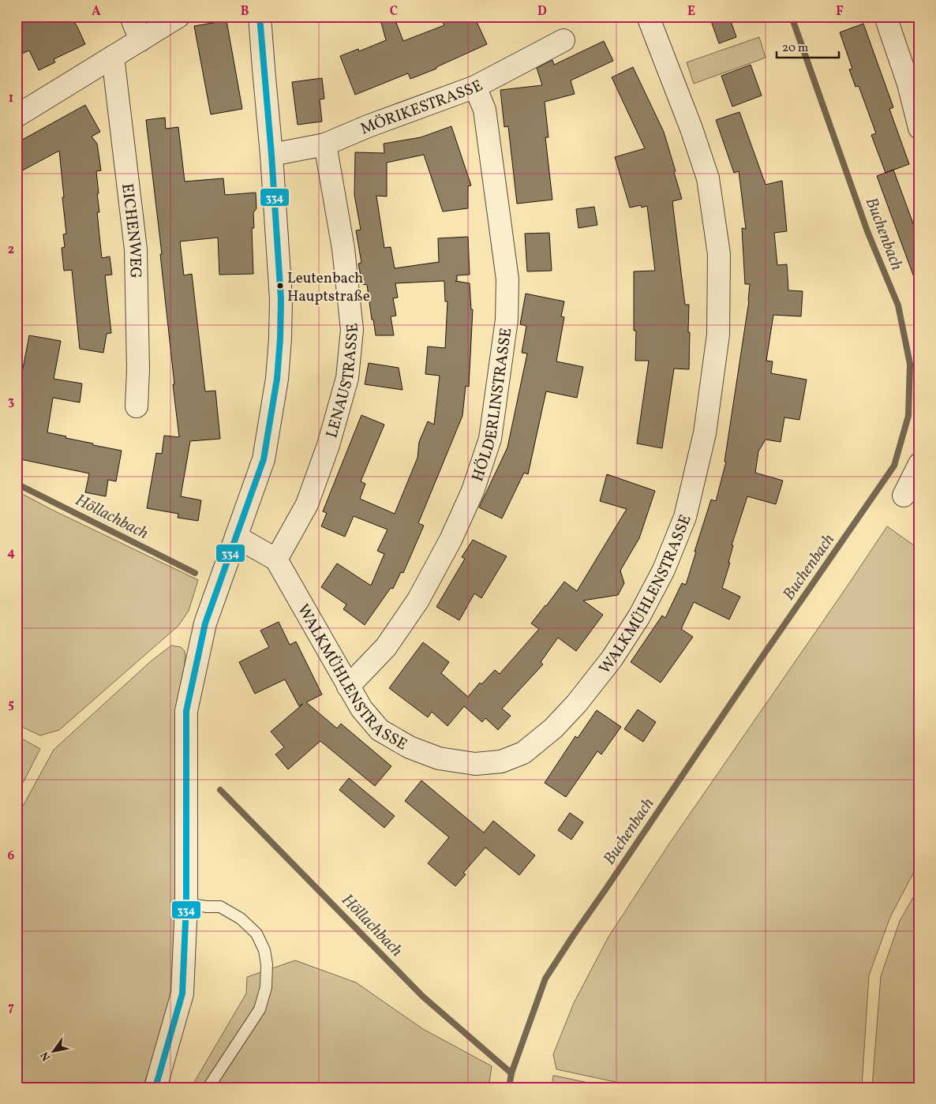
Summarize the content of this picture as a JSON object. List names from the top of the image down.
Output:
{
  "streets": {
    "street": [
      "MÖRIKESTRASSE",
      "EICHENWEG",
      "LENAUSTRASSE",
      "HÖLDERLINSTRASSE",
      "WALKMÜHLENSTRASSE"
    ]
  },
  "crossings": [
    ["MÖRIKESTRASSE", "LENAUSTRASSE"],
    ["MÖRIKESTRASSE", "HÖLDERLINSTRASSE"],
    ["LENAUSTRASSE", "WALKMÜHLENSTRASSE"],
    ["HÖLDERLINSTRASSE", "WALKMÜHLENSTRASSE"]
  ],
  "water": ["Buchenbach", "Höllachbach"],
  "places": ["Leutenbach Hauptstraße"],
  "lines": ["transit line 334"],
  "scale_bar": "20 m",
  "north": "bottom left",
  "grid": {
    "columns": [
      "A",
      "B",
      "C",
      "D",
      "E",
      "F"
    ],
    "rows": [
      "1",
      "2",
      "3",
      "4",
      "5",
      "6",
      "7"
    ]
  }
}
